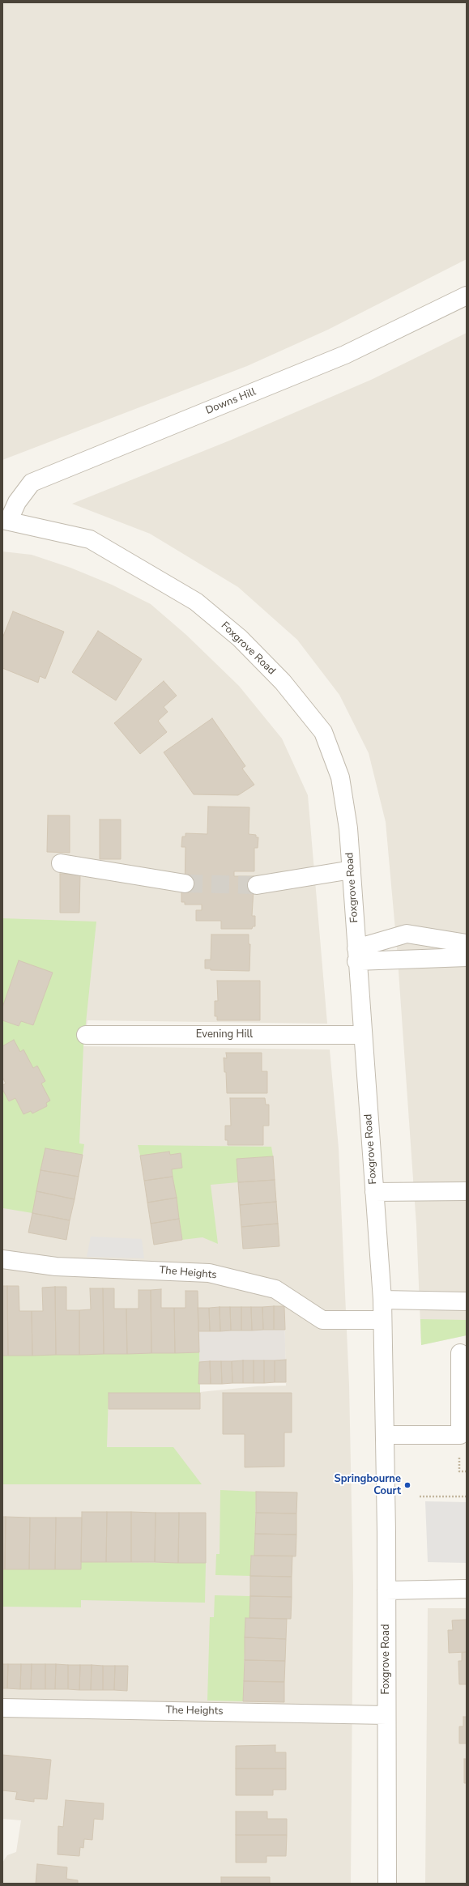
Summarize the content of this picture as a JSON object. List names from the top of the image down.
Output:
{
  "streets": {
    "street": [
      "Downs Hill",
      "Foxgrove Road",
      "Evening Hill",
      "The Heights"
    ]
  },
  "crossings": [
    ["Downs Hill", "Foxgrove Road"],
    ["Foxgrove Road", "Evening Hill"],
    ["Foxgrove Road", "The Heights"]
  ],
  "places": ["Springbourne Court"]
}
